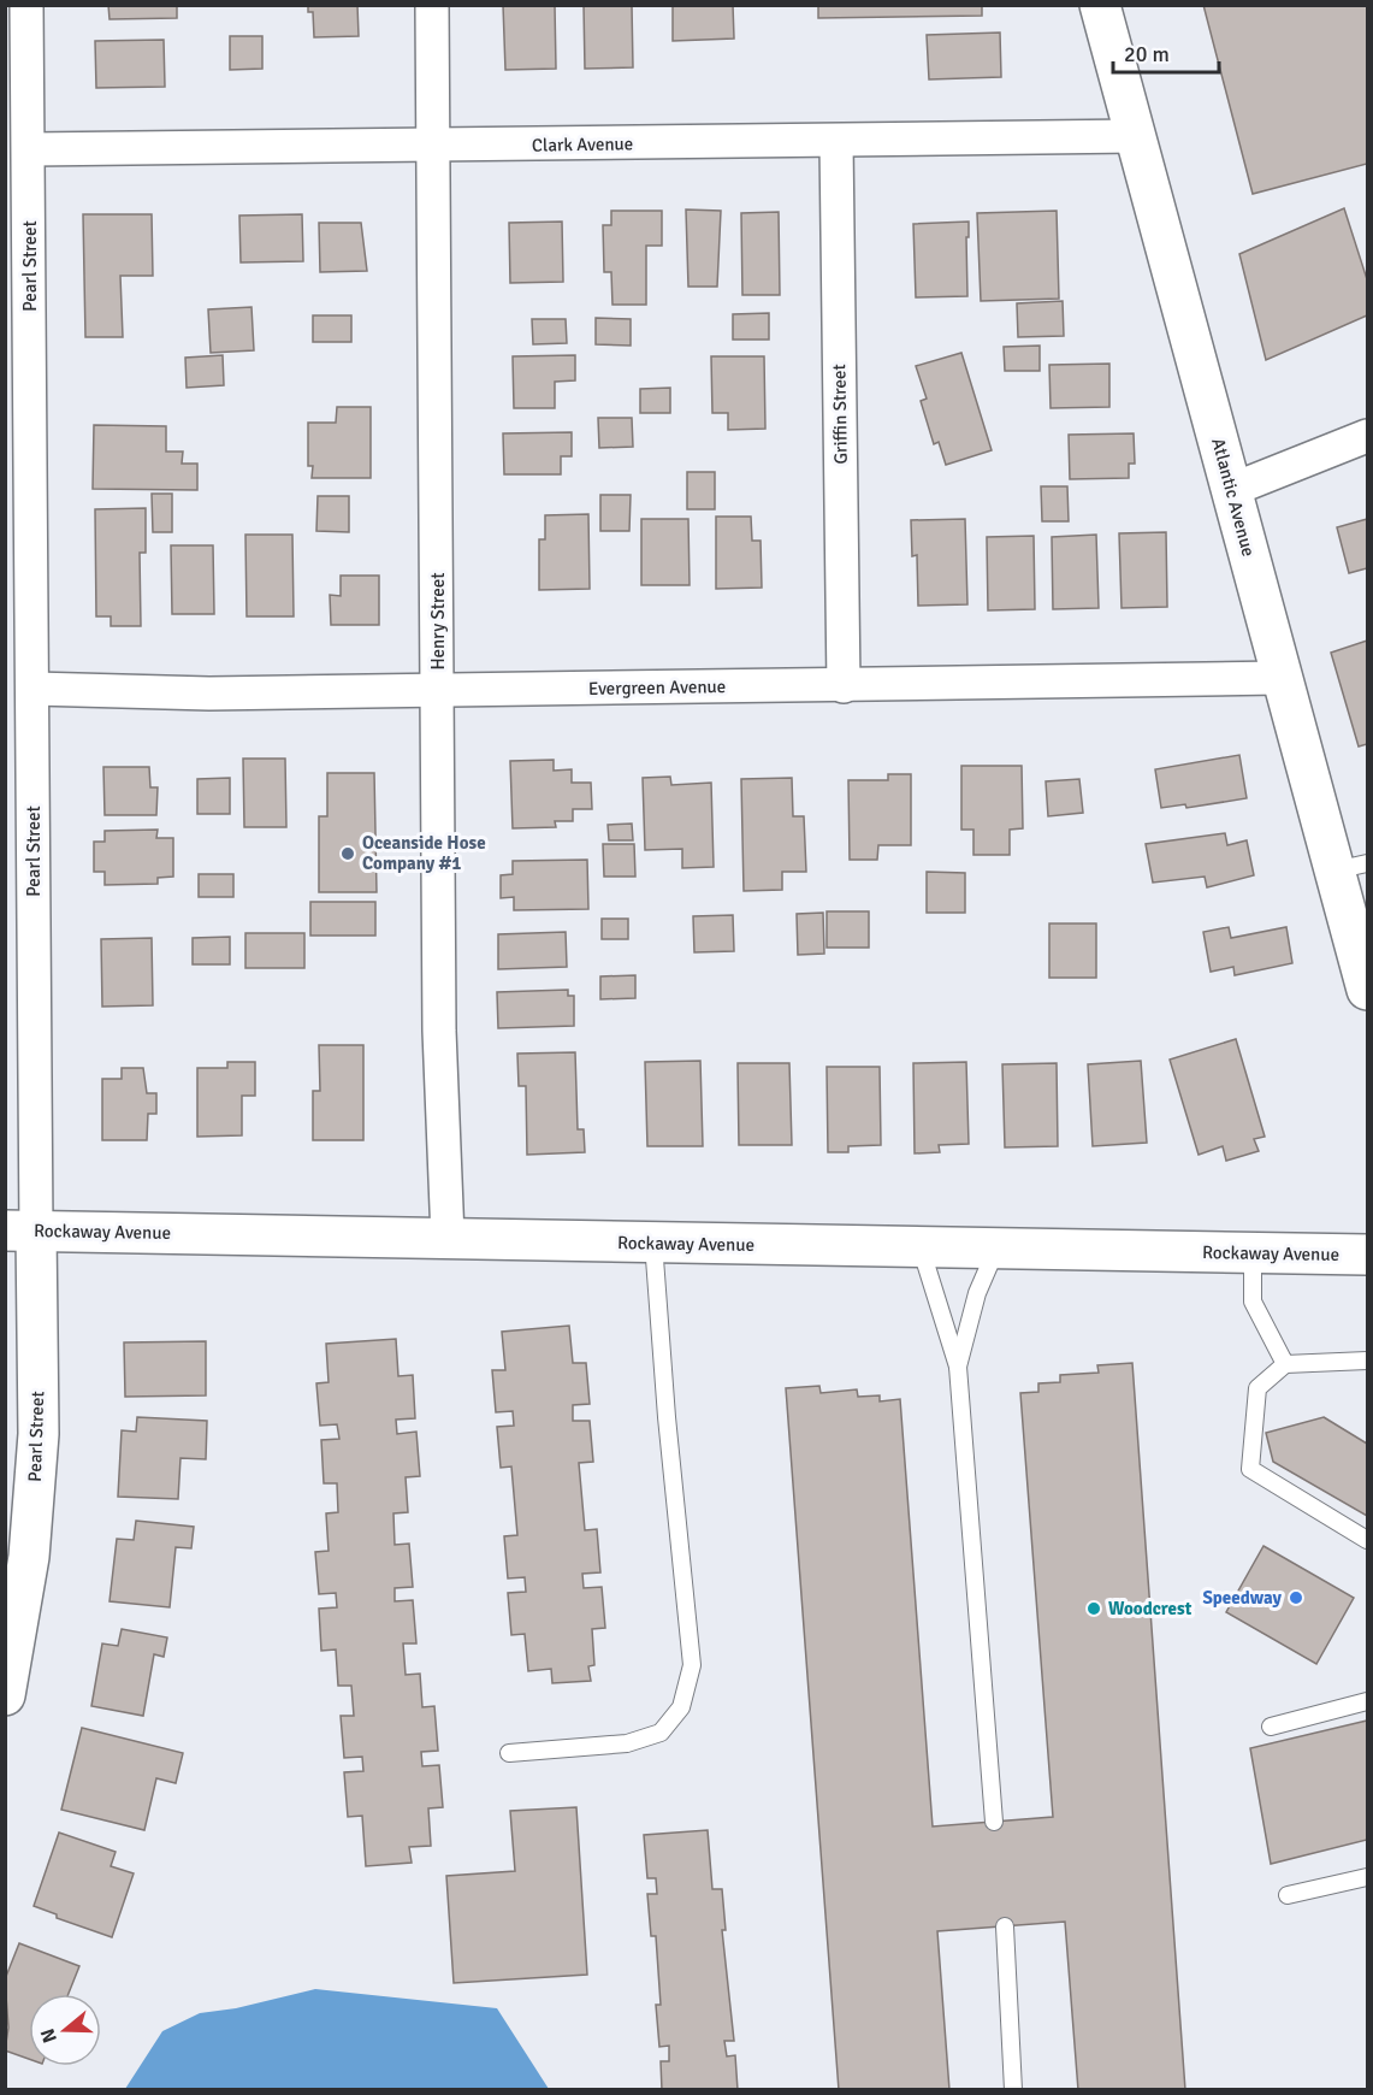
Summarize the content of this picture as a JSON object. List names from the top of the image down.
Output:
{
  "streets": {
    "main road": ["Pearl Street", "Atlantic Avenue", "Rockaway Avenue"],
    "street": [
      "Clark Avenue",
      "Griffin Street",
      "Henry Street",
      "Evergreen Avenue"
    ]
  },
  "crossings": [
    ["Clark Avenue", "Pearl Street"],
    ["Clark Avenue", "Griffin Street"],
    ["Clark Avenue", "Atlantic Avenue"],
    ["Clark Avenue", "Henry Street"],
    ["Pearl Street", "Evergreen Avenue"],
    ["Pearl Street", "Rockaway Avenue"],
    ["Griffin Street", "Evergreen Avenue"],
    ["Atlantic Avenue", "Evergreen Avenue"],
    ["Henry Street", "Evergreen Avenue"],
    ["Henry Street", "Rockaway Avenue"]
  ],
  "places": ["Oceanside Hose Company #1", "Speedway", "Woodcrest"],
  "scale_bar": "20 m",
  "north": "left"
}
